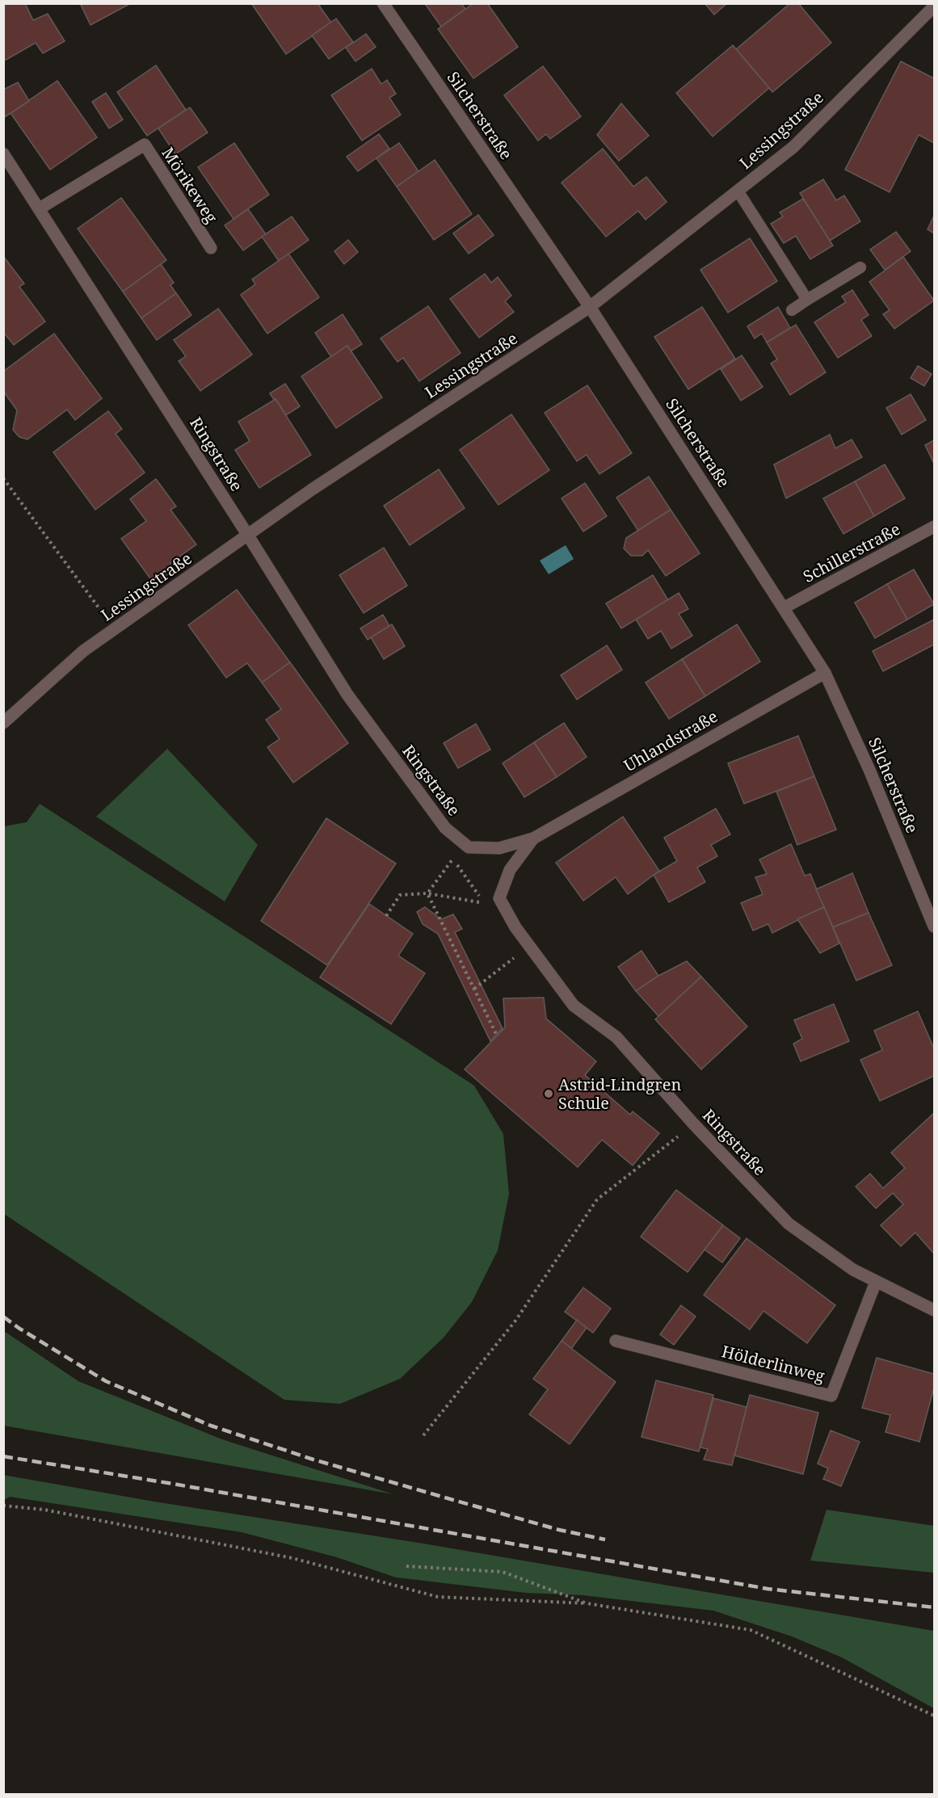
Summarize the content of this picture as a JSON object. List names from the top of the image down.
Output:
{
  "streets": {
    "street": [
      "Silcherstraße",
      "Lessingstraße",
      "Mörikeweg",
      "Ringstraße",
      "Schillerstraße",
      "Uhlandstraße",
      "Hölderlinweg"
    ]
  },
  "crossings": [
    ["Silcherstraße", "Lessingstraße"],
    ["Silcherstraße", "Schillerstraße"],
    ["Silcherstraße", "Uhlandstraße"],
    ["Lessingstraße", "Ringstraße"],
    ["Mörikeweg", "Ringstraße"],
    ["Ringstraße", "Uhlandstraße"],
    ["Ringstraße", "Hölderlinweg"]
  ],
  "places": ["Astrid-Lindgren Schule"]
}
